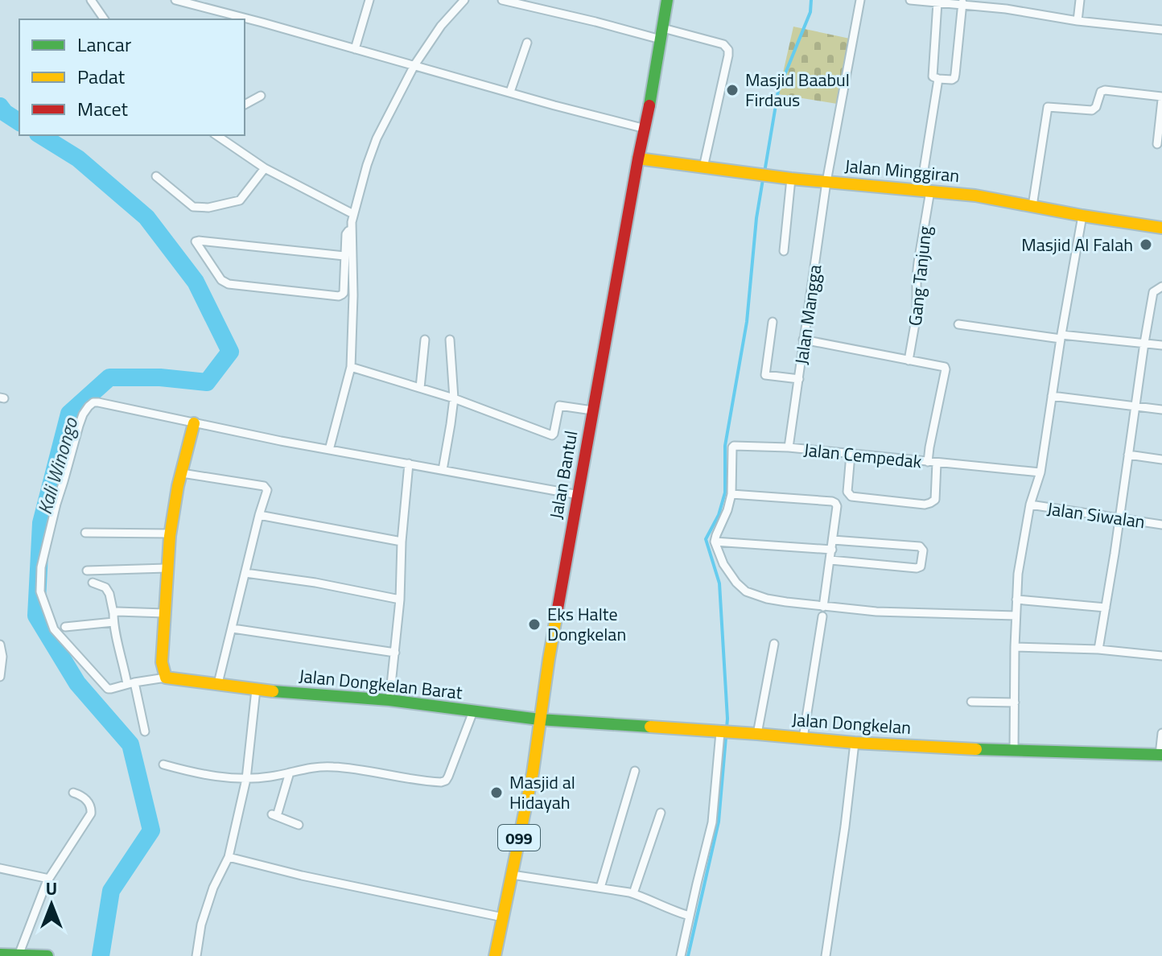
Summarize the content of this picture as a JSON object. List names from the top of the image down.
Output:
{
  "streets": {
    "street": [
      "Jalan Minggiran",
      "Gang Tanjung",
      "Jalan Mangga",
      "Jalan Cempedak",
      "Jalan Bantul",
      "Jalan Siwalan",
      "Jalan Dongkelan Barat",
      "Jalan Dongkelan",
      "099"
    ]
  },
  "crossings": [
    ["Jalan Minggiran", "Gang Tanjung"],
    ["Jalan Minggiran", "Jalan Mangga"],
    ["Jalan Minggiran", "Jalan Bantul"],
    ["Jalan Mangga", "Jalan Cempedak"],
    ["Jalan Bantul", "Jalan Dongkelan Barat"],
    ["Jalan Bantul", "Jalan Dongkelan"],
    ["Jalan Dongkelan Barat", "Jalan Dongkelan"]
  ],
  "water": ["Kali Winongo"],
  "places": [
    "Masjid Baabul Firdaus",
    "Masjid Al Falah",
    "Eks Halte Dongkelan",
    "Masjid al Hidayah"
  ],
  "legend": ["Lancar", "Padat", "Macet"],
  "north": "top"
}
